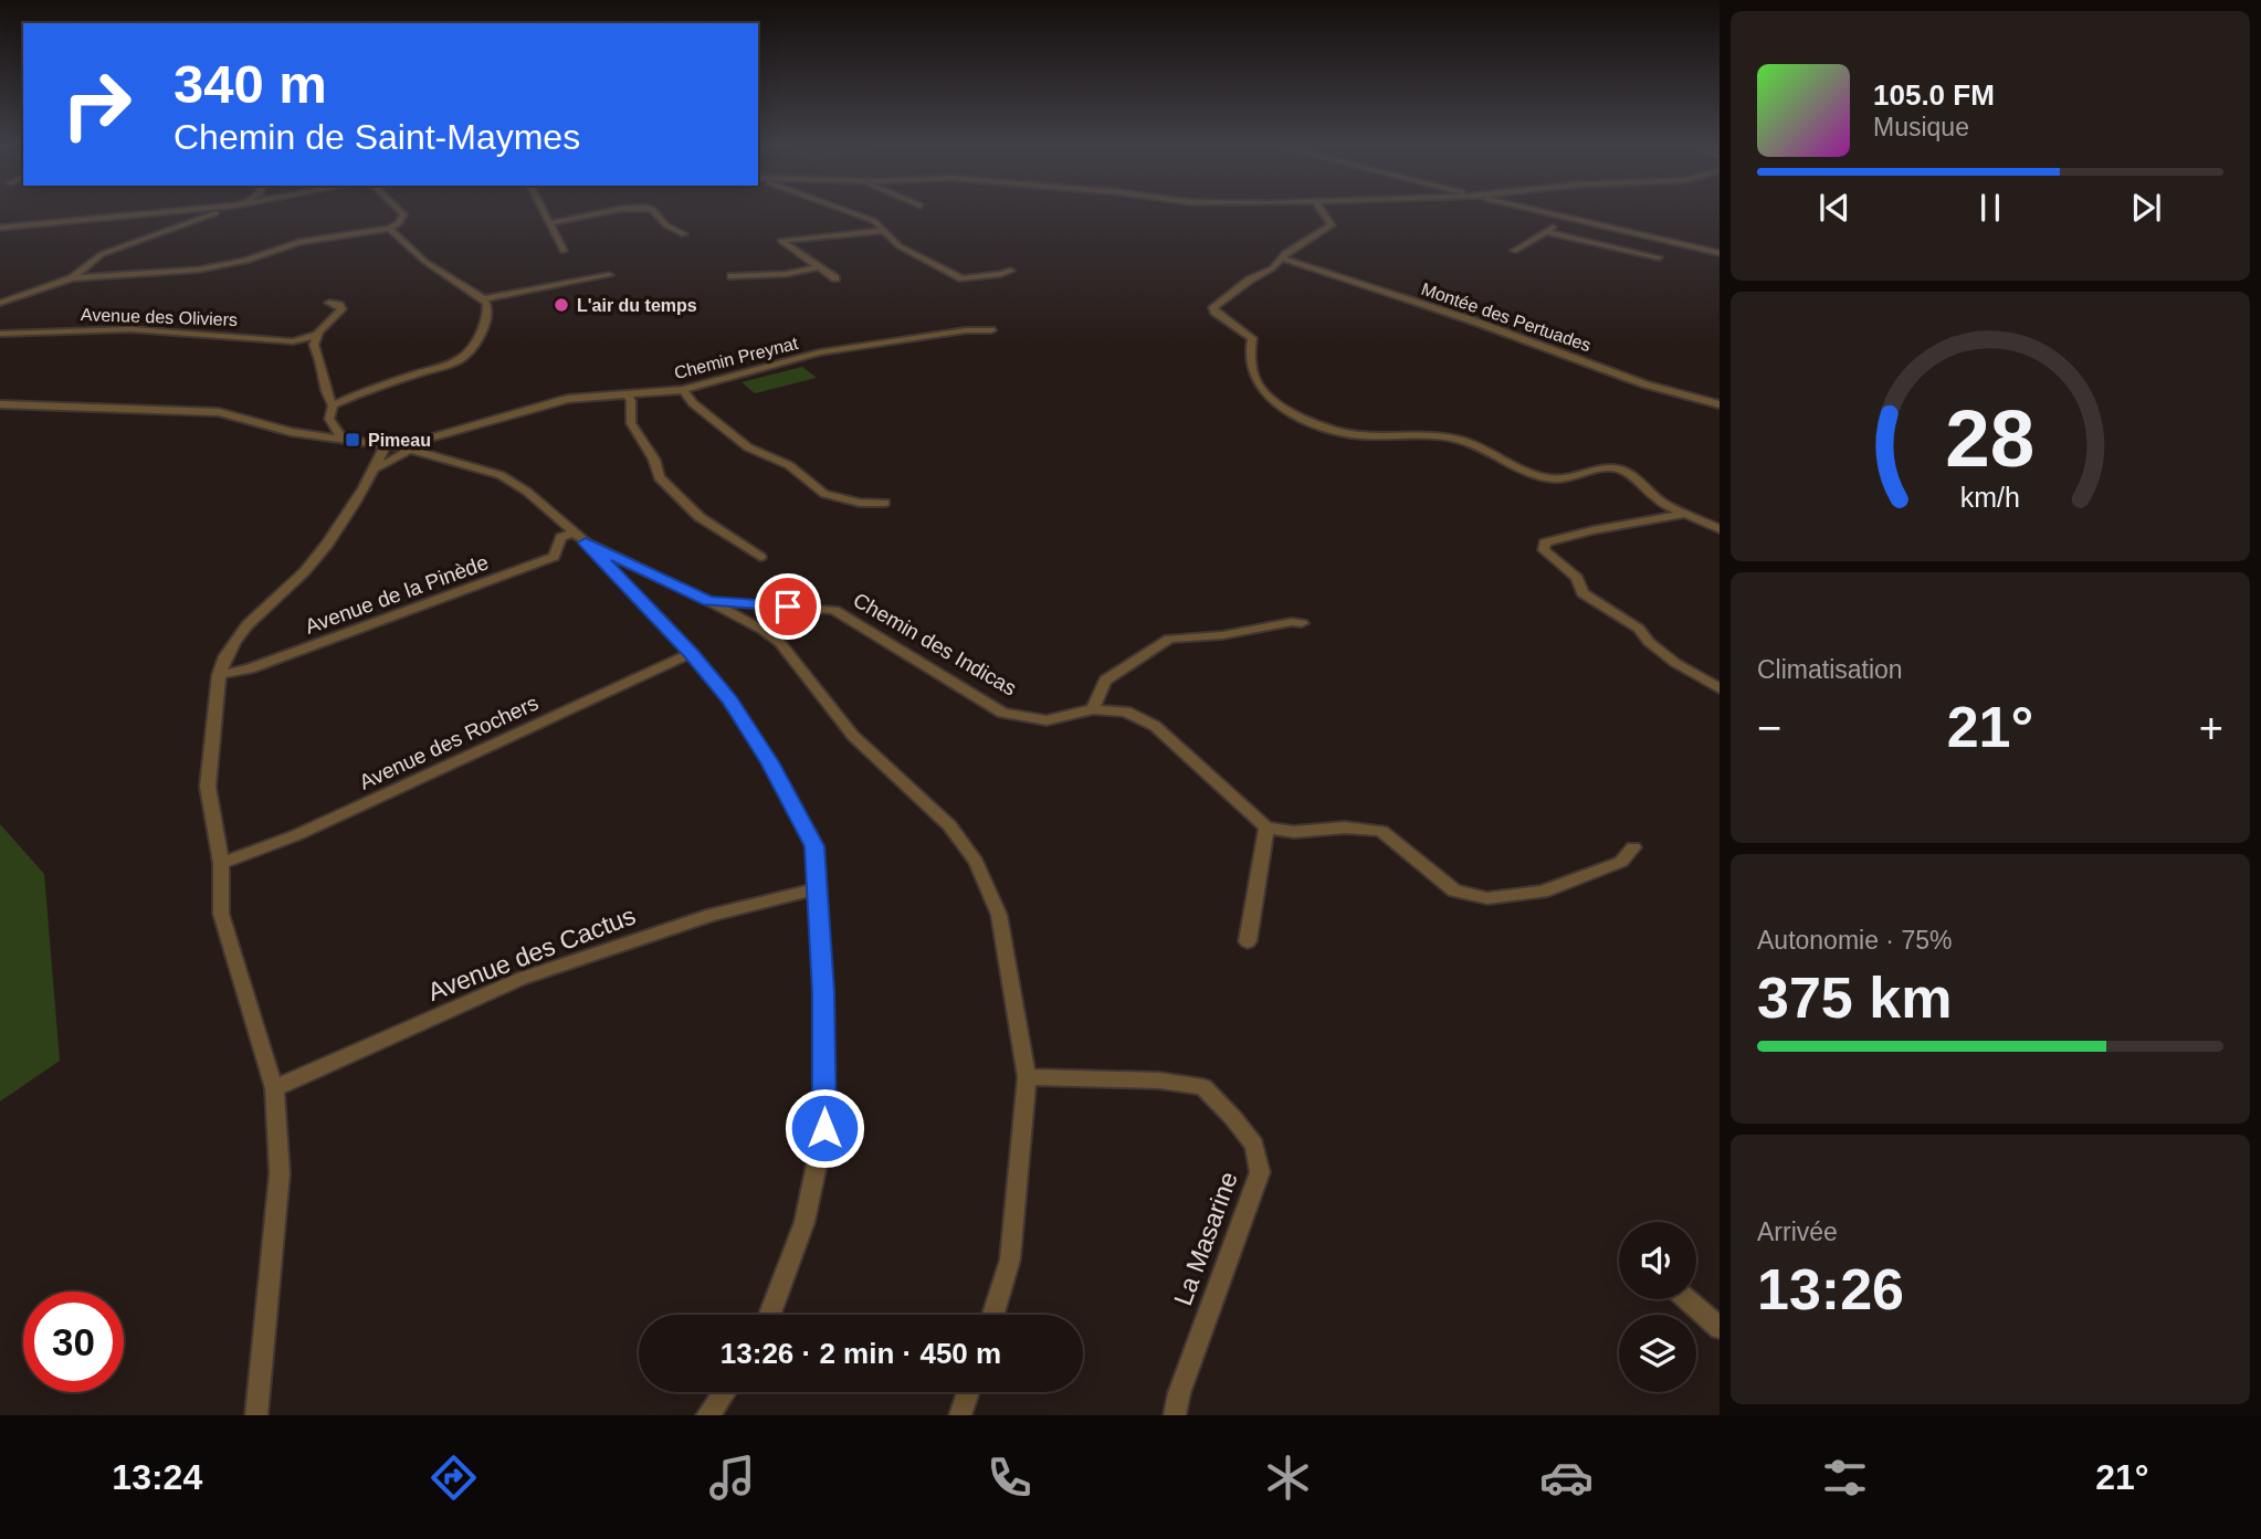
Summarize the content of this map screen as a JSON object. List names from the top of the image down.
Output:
{
  "streets": {
    "street": [
      "Avenue des Oliviers",
      "Montée des Pertuades",
      "Chemin Preynat",
      "Avenue de la Pinède",
      "Chemin des Indicas",
      "Avenue des Rochers",
      "Avenue des Cactus",
      "La Masarine"
    ]
  },
  "places": {
    "other": ["L'air du temps"],
    "transit": ["Pimeau"]
  },
  "page": {
    "turn": ["340 m", "Chemin de Saint-Maymes"],
    "song": ["105.0 FM", "Musique"],
    "tile": [
      "Climatisation",
      ["Autonomie · 75%", "375 km"],
      ["Arrivée", "13:26"]
    ],
    "heat": ["−", "21°", "+"],
    "limit": "30",
    "trip": "13:26 · 2 min · 450 m",
    "tabs": ["13:24", "21°"],
    "gauge": ["28", "km/h"]
  }
}
